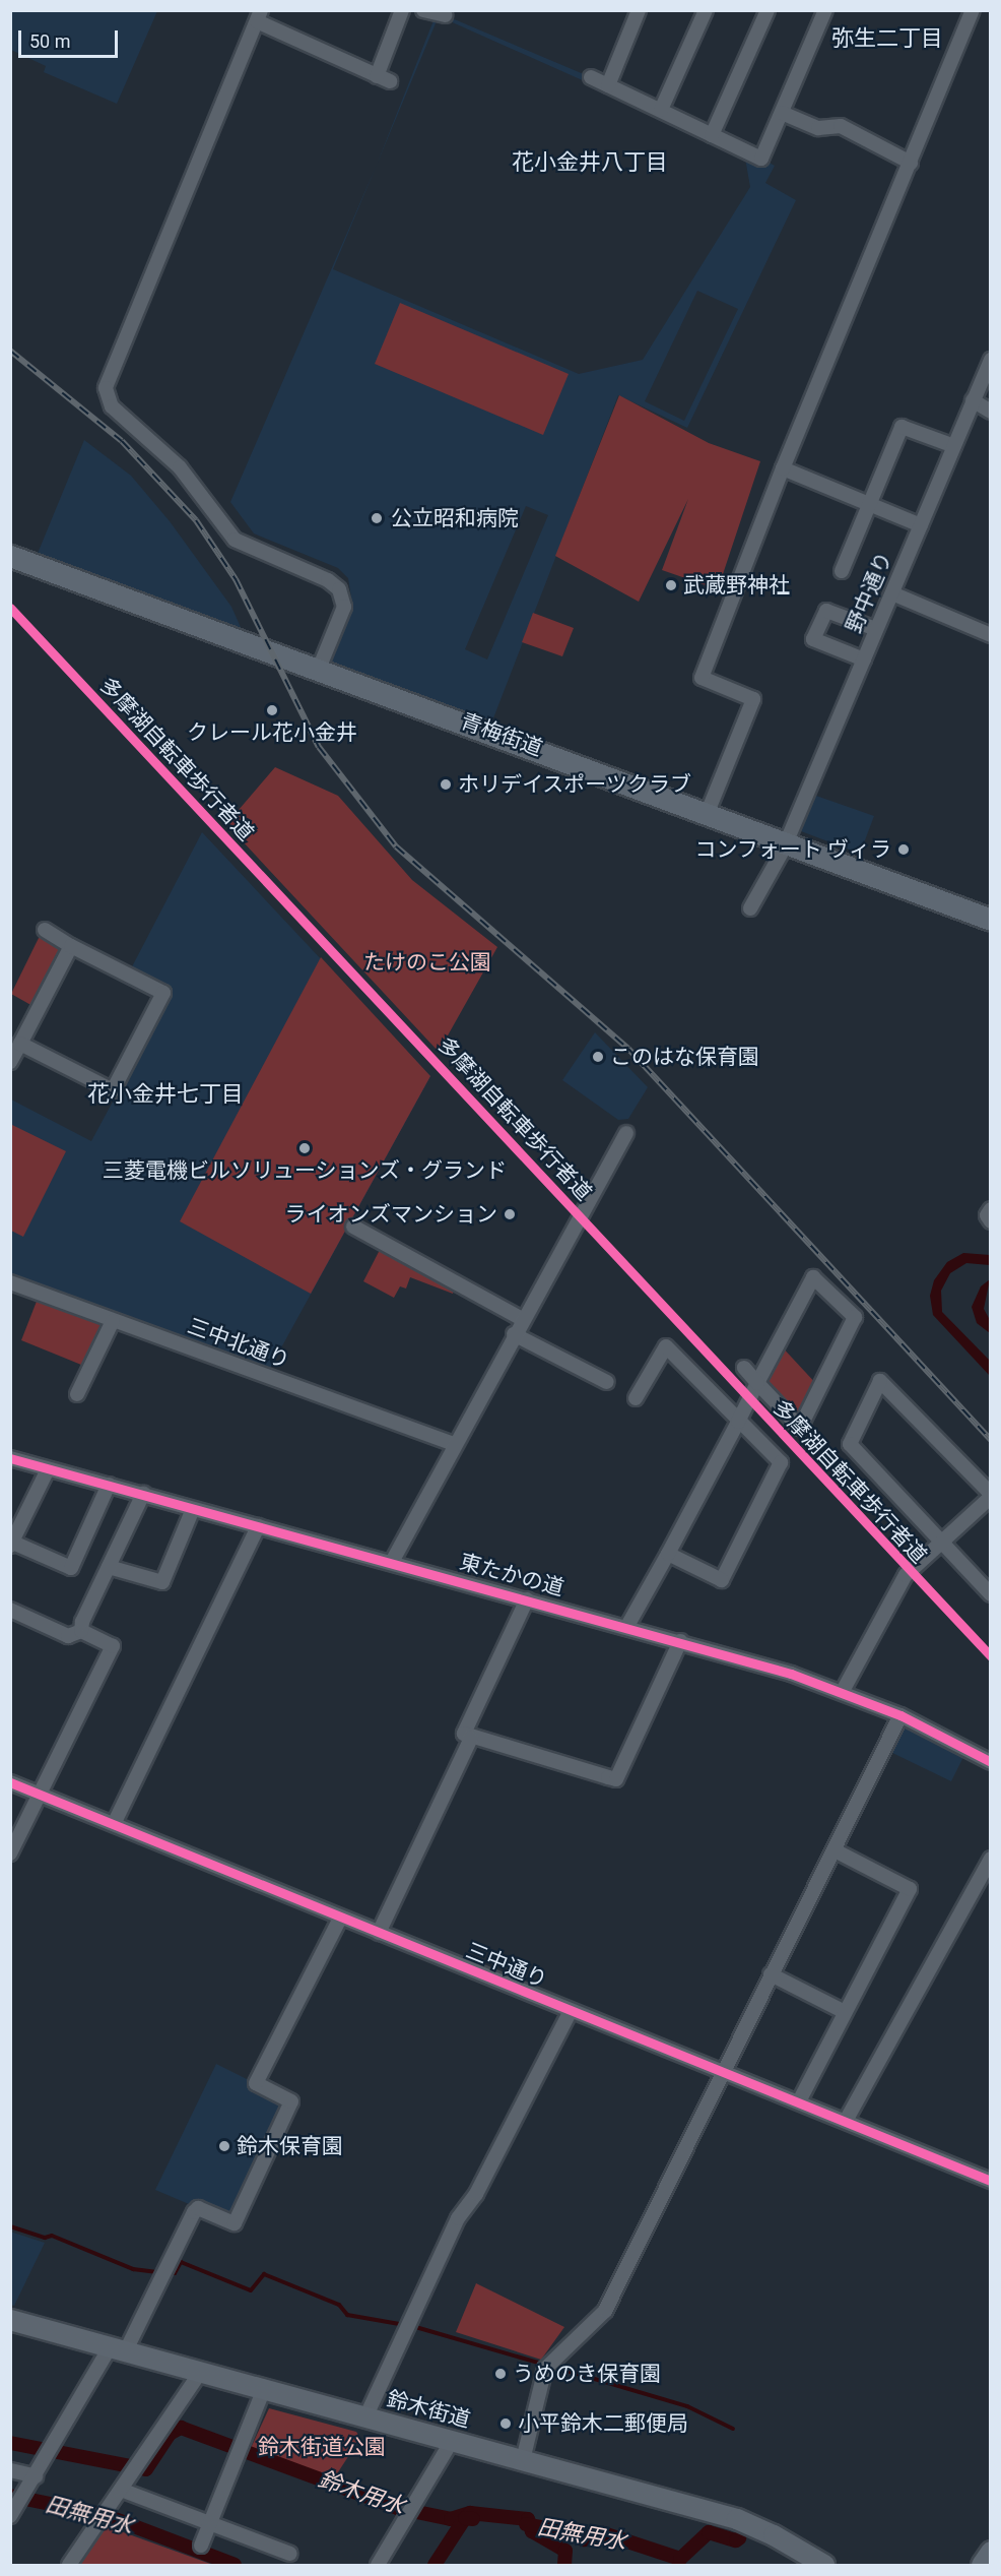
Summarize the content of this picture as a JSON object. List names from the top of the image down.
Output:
{
  "streets": {
    "main road": ["青梅街道", "鈴木街道"],
    "street": [
      "野中通り",
      "三中北通り",
      "東たかの道",
      "三中通り"
    ],
    "cycle path": ["多摩湖自転車歩行者道"]
  },
  "crossings": [
    ["野中通り", "青梅街道"]
  ],
  "districts": ["弥生二丁目", "花小金井八丁目", "花小金井七丁目"],
  "water": ["鈴木用水", "田無用水"],
  "parks": ["たけのこ公園", "鈴木街道公園"],
  "places": [
    "公立昭和病院",
    "武蔵野神社",
    "クレール花小金井",
    "ホリデイスポーツクラブ",
    "コンフォート ヴィラ",
    "このはな保育園",
    "三菱電機ビルソリューションズ・グランド",
    "ライオンズマンション",
    "鈴木保育園",
    "うめのき保育園",
    "小平鈴木二郵便局"
  ],
  "scale_bar": "50 m"
}
